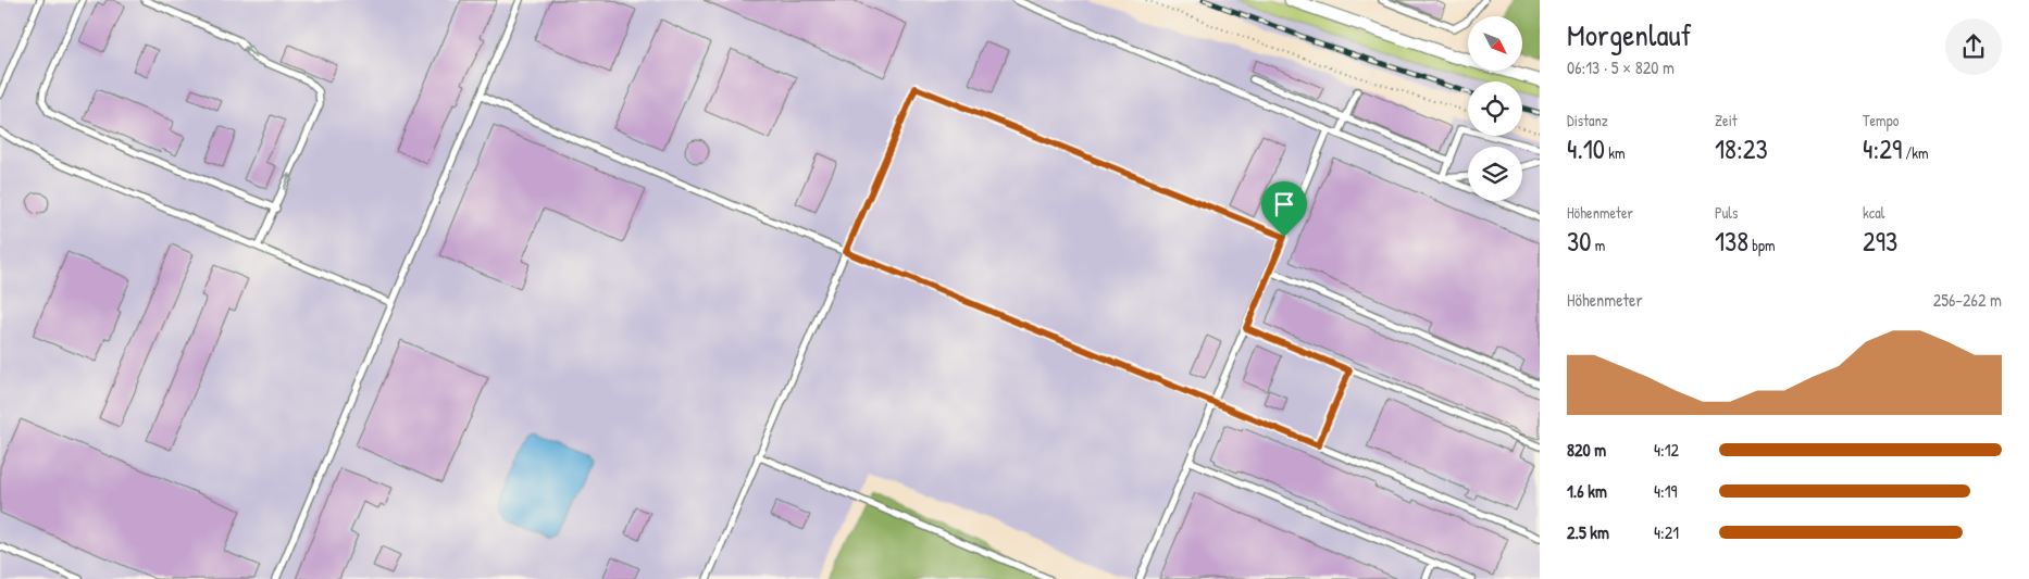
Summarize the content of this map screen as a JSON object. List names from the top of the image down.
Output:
{
  "north": "bottom right",
  "page": {
    "heading": ["Morgenlauf", "06:13 · 5 × 820 m"],
    "stats": [
      ["Distanz", "4.10 km"],
      ["Zeit", "18:23"],
      ["Tempo", "4:29 /km"],
      ["Höhenmeter", "30 m"],
      ["Puls", "138 bpm"],
      ["kcal", "293"]
    ],
    "chart": ["Höhenmeter", "256–262 m"],
    "list": [
      {
        "name": "820 m",
        "note": "4:12"
      },
      {
        "name": "1.6 km",
        "note": "4:19"
      },
      {
        "name": "2.5 km",
        "note": "4:21"
      }
    ]
  }
}
